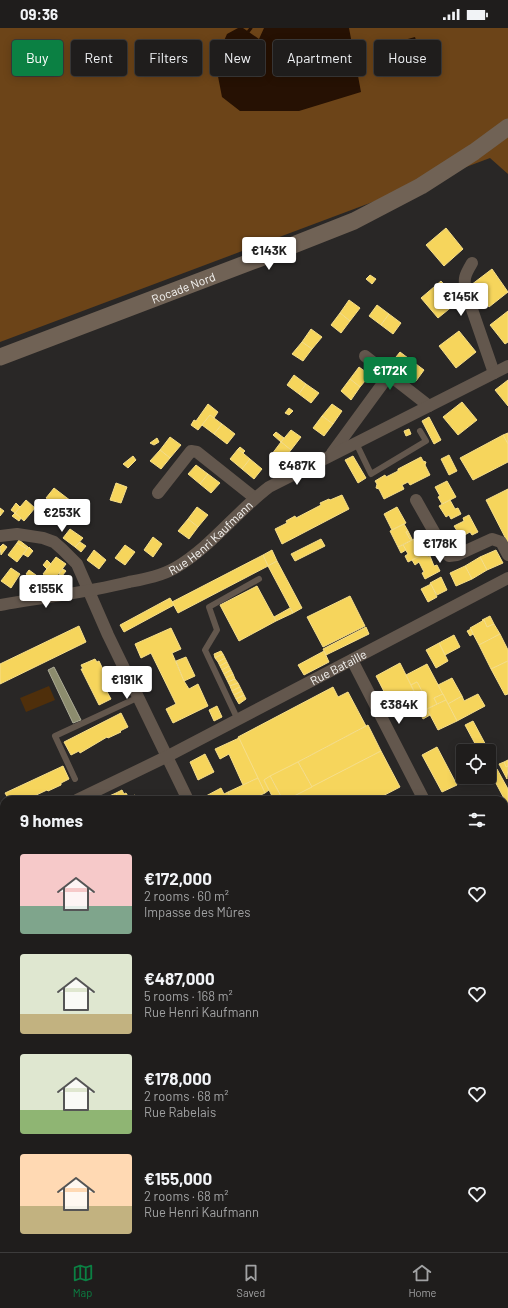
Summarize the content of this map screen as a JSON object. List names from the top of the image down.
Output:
{
  "streets": {
    "main road": ["Rocade Nord"],
    "street": ["Rue Henri Kaufmann", "Rue Bataille"]
  },
  "page": {
    "status": "09:36",
    "chip": [
      "Buy",
      "Rent",
      "Filters",
      "New",
      "Apartment",
      "House"
    ],
    "price": [
      "€143K",
      "€145K",
      "€172K",
      "€487K",
      "€253K",
      "€178K",
      "€155K",
      "€191K",
      "€384K"
    ],
    "heading": "9 homes",
    "list": [
      {
        "name": "€172,000",
        "note": "2 rooms · 60 m² · Impasse des Mûres"
      },
      {
        "name": "€487,000",
        "note": "5 rooms · 168 m² · Rue Henri Kaufmann"
      },
      {
        "name": "€178,000",
        "note": "2 rooms · 68 m² · Rue Rabelais"
      },
      {
        "name": "€155,000",
        "note": "2 rooms · 68 m² · Rue Henri Kaufmann"
      }
    ],
    "tabs": ["Map", "Saved", "Home"]
  }
}
